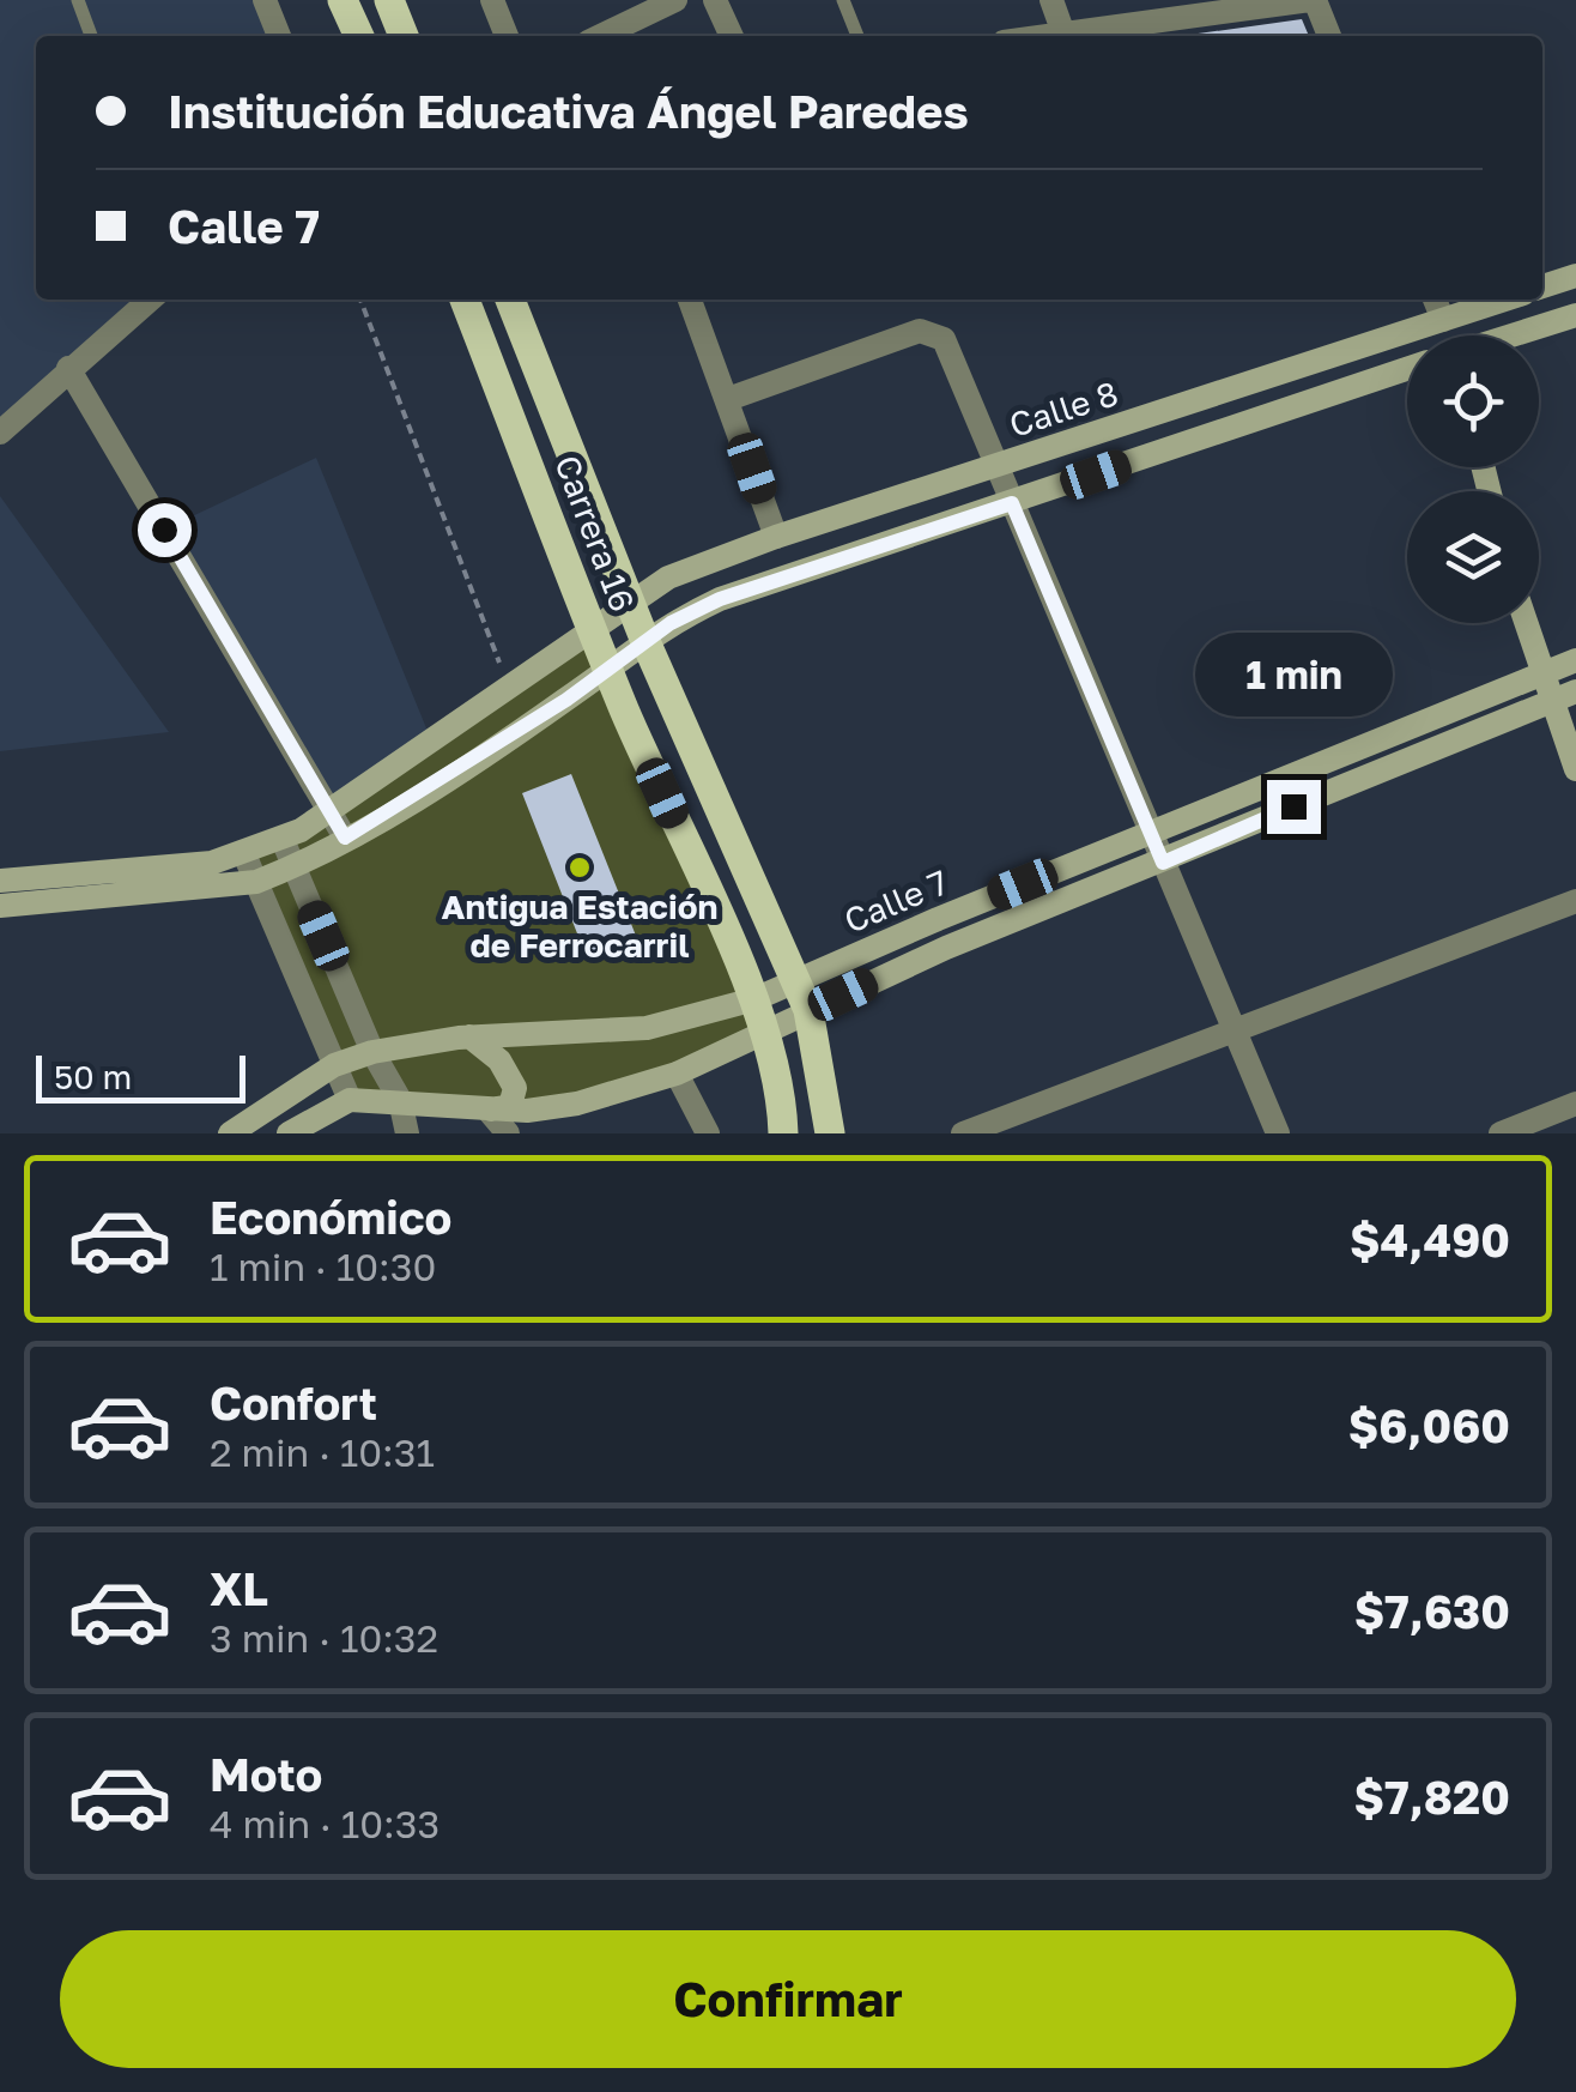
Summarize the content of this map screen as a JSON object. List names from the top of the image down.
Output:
{
  "streets": {
    "main road": ["Calle 8", "Carrera 16", "Calle 7"]
  },
  "crossings": [
    ["Calle 8", "Carrera 16"],
    ["Carrera 16", "Calle 7"]
  ],
  "places": ["Antigua Estación de Ferrocarril"],
  "scale_bar": "50 m",
  "page": {
    "banner": ["Institución Educativa Ángel Paredes", "Calle 7"],
    "bubble": "1 min",
    "scale": "50 m",
    "list": [
      {
        "name": "Económico",
        "note": "1 min · 10:30",
        "value": "$4,490"
      },
      {
        "name": "Confort",
        "note": "2 min · 10:31",
        "value": "$6,060"
      },
      {
        "name": "XL",
        "note": "3 min · 10:32",
        "value": "$7,630"
      },
      {
        "name": "Moto",
        "note": "4 min · 10:33",
        "value": "$7,820"
      }
    ],
    "buttons": "Confirmar"
  }
}
